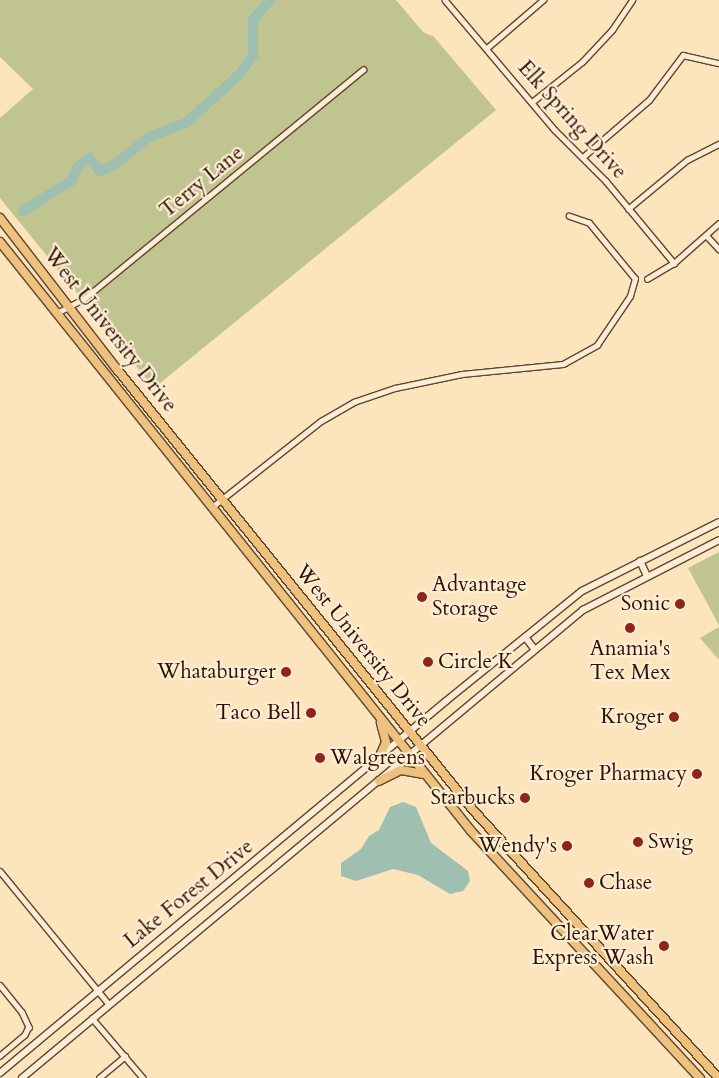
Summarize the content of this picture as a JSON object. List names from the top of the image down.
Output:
{
  "streets": {
    "highway": ["West University Drive"],
    "main road": ["Lake Forest Drive"],
    "street": ["Elk Spring Drive", "Terry Lane"]
  },
  "crossings": [
    ["Terry Lane", "West University Drive"],
    ["West University Drive", "Lake Forest Drive"]
  ],
  "places": [
    "Advantage Storage",
    "Sonic",
    "Anamia's Tex Mex",
    "Circle K",
    "Whataburger",
    "Taco Bell",
    "Kroger",
    "Walgreens",
    "Kroger Pharmacy",
    "Starbucks",
    "Swig",
    "Wendy's",
    "Chase",
    "ClearWater Express Wash"
  ]
}
